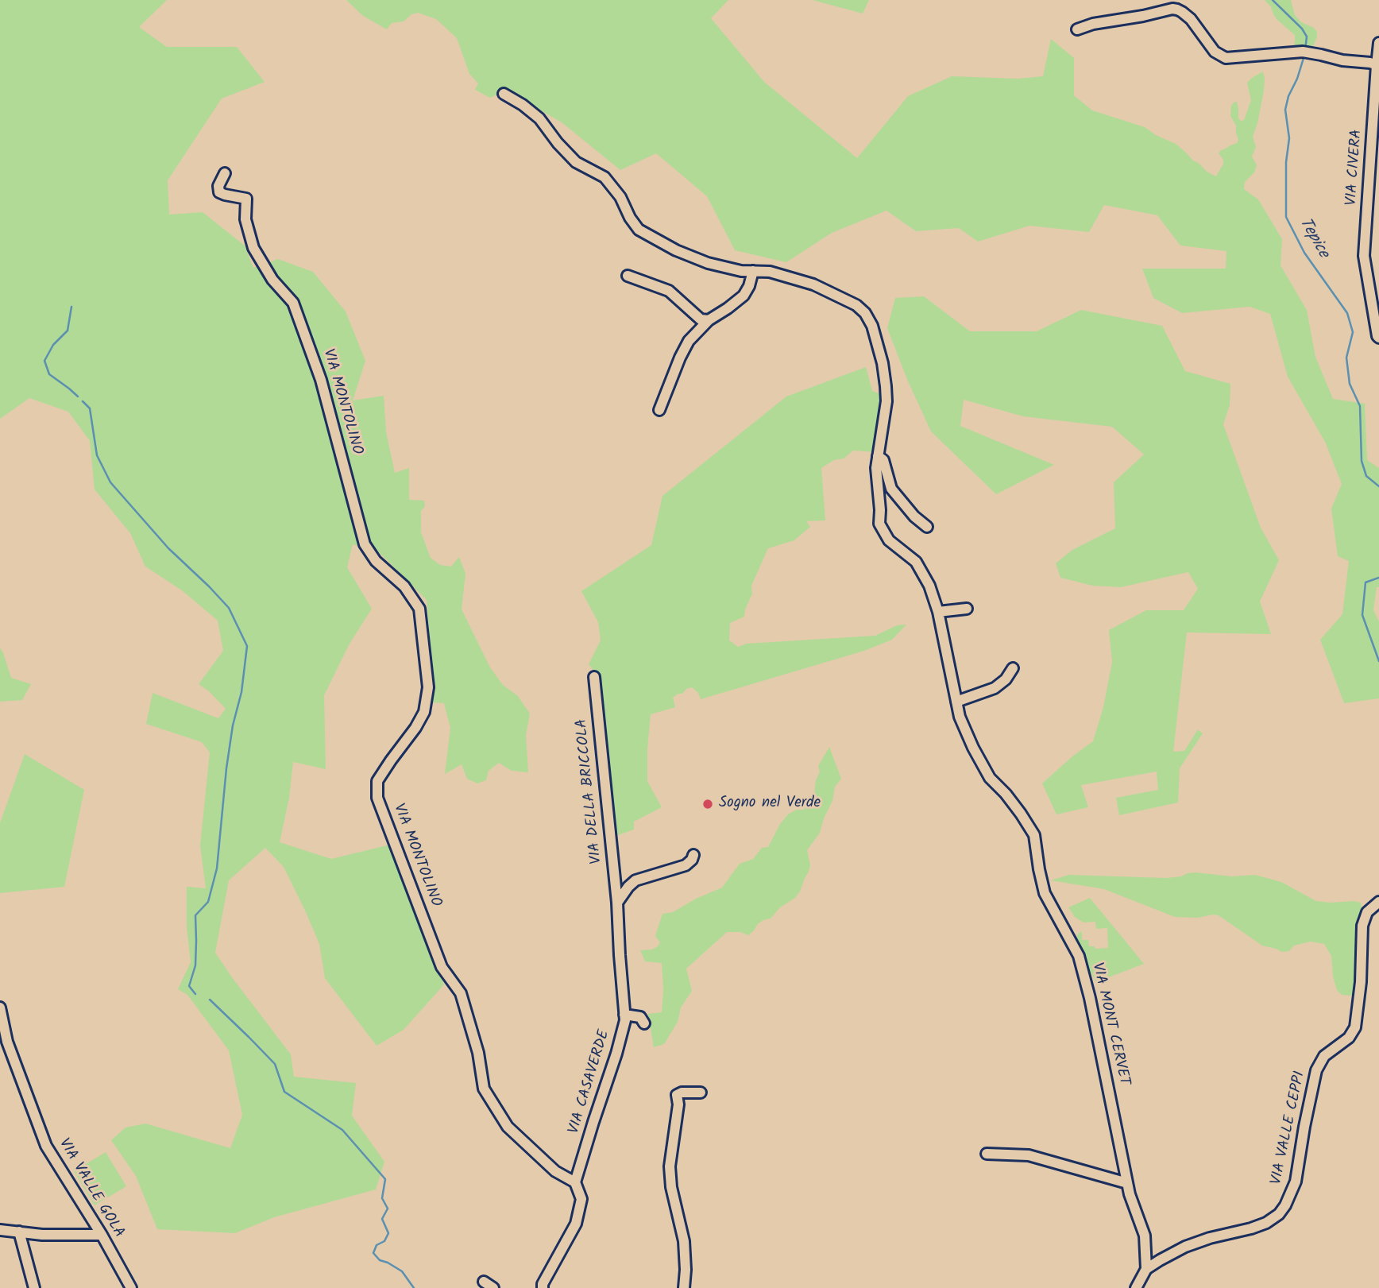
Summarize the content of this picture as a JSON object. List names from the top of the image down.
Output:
{
  "streets": {
    "street": [
      "VIA CIVERA",
      "VIA MONTOLINO",
      "VIA DELLA BRICCOLA",
      "VIA MONT CERVET",
      "VIA CASAVERDE",
      "VIA VALLE CEPPI",
      "VIA VALLE GOLA"
    ]
  },
  "crossings": [
    ["VIA MONTOLINO", "VIA CASAVERDE"],
    ["VIA DELLA BRICCOLA", "VIA CASAVERDE"],
    ["VIA MONT CERVET", "VIA VALLE CEPPI"]
  ],
  "water": ["Tepice"],
  "places": ["Sogno nel Verde"]
}
